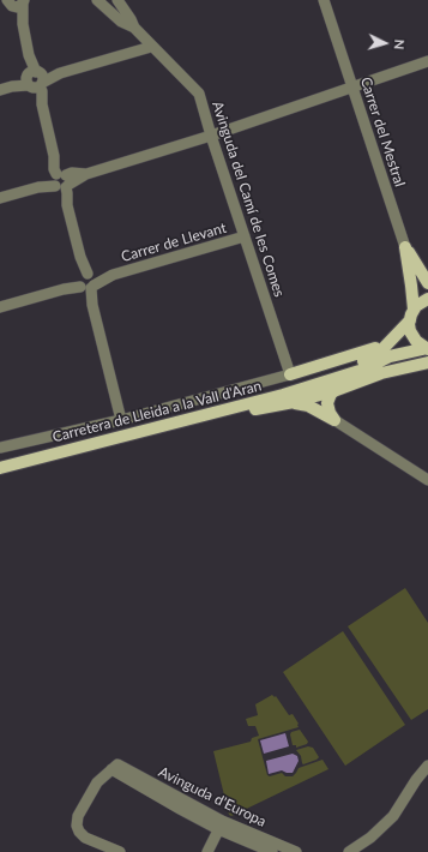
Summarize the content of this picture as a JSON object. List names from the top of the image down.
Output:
{
  "streets": {
    "main road": ["Carretera de Lleida a la Vall d'Aran"],
    "street": [
      "Carrer del Mestral",
      "Avinguda del Camí de les Comes",
      "Carrer de Llevant",
      "Avinguda d'Europa"
    ]
  },
  "crossings": [
    ["Avinguda del Camí de les Comes", "Carrer de Llevant"]
  ],
  "north": "right"
}
